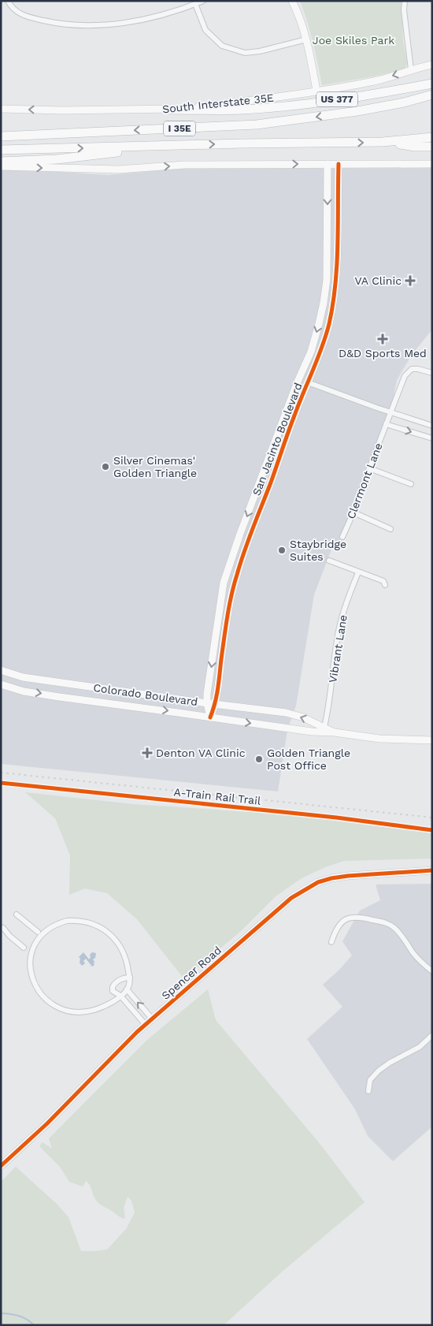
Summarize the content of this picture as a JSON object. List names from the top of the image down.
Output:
{
  "streets": {
    "highway": ["US 377", "I 35E"],
    "street": [
      "South Interstate 35E",
      "San Jacinto Boulevard",
      "Clermont Lane",
      "Vibrant Lane",
      "Colorado Boulevard",
      "Spencer Road"
    ],
    "cycle path": ["A-Train Rail Trail"]
  },
  "crossings": [
    ["US 377", "South Interstate 35E"],
    ["San Jacinto Boulevard", "Colorado Boulevard"],
    ["Vibrant Lane", "Colorado Boulevard"]
  ],
  "parks": ["Joe Skiles Park"],
  "places": {
    "health": ["VA Clinic", "D&D Sports Med", "Denton VA Clinic"],
    "other": ["Silver Cinemas' Golden Triangle", "Staybridge Suites", "Golden Triangle Post Office"]
  }
}
